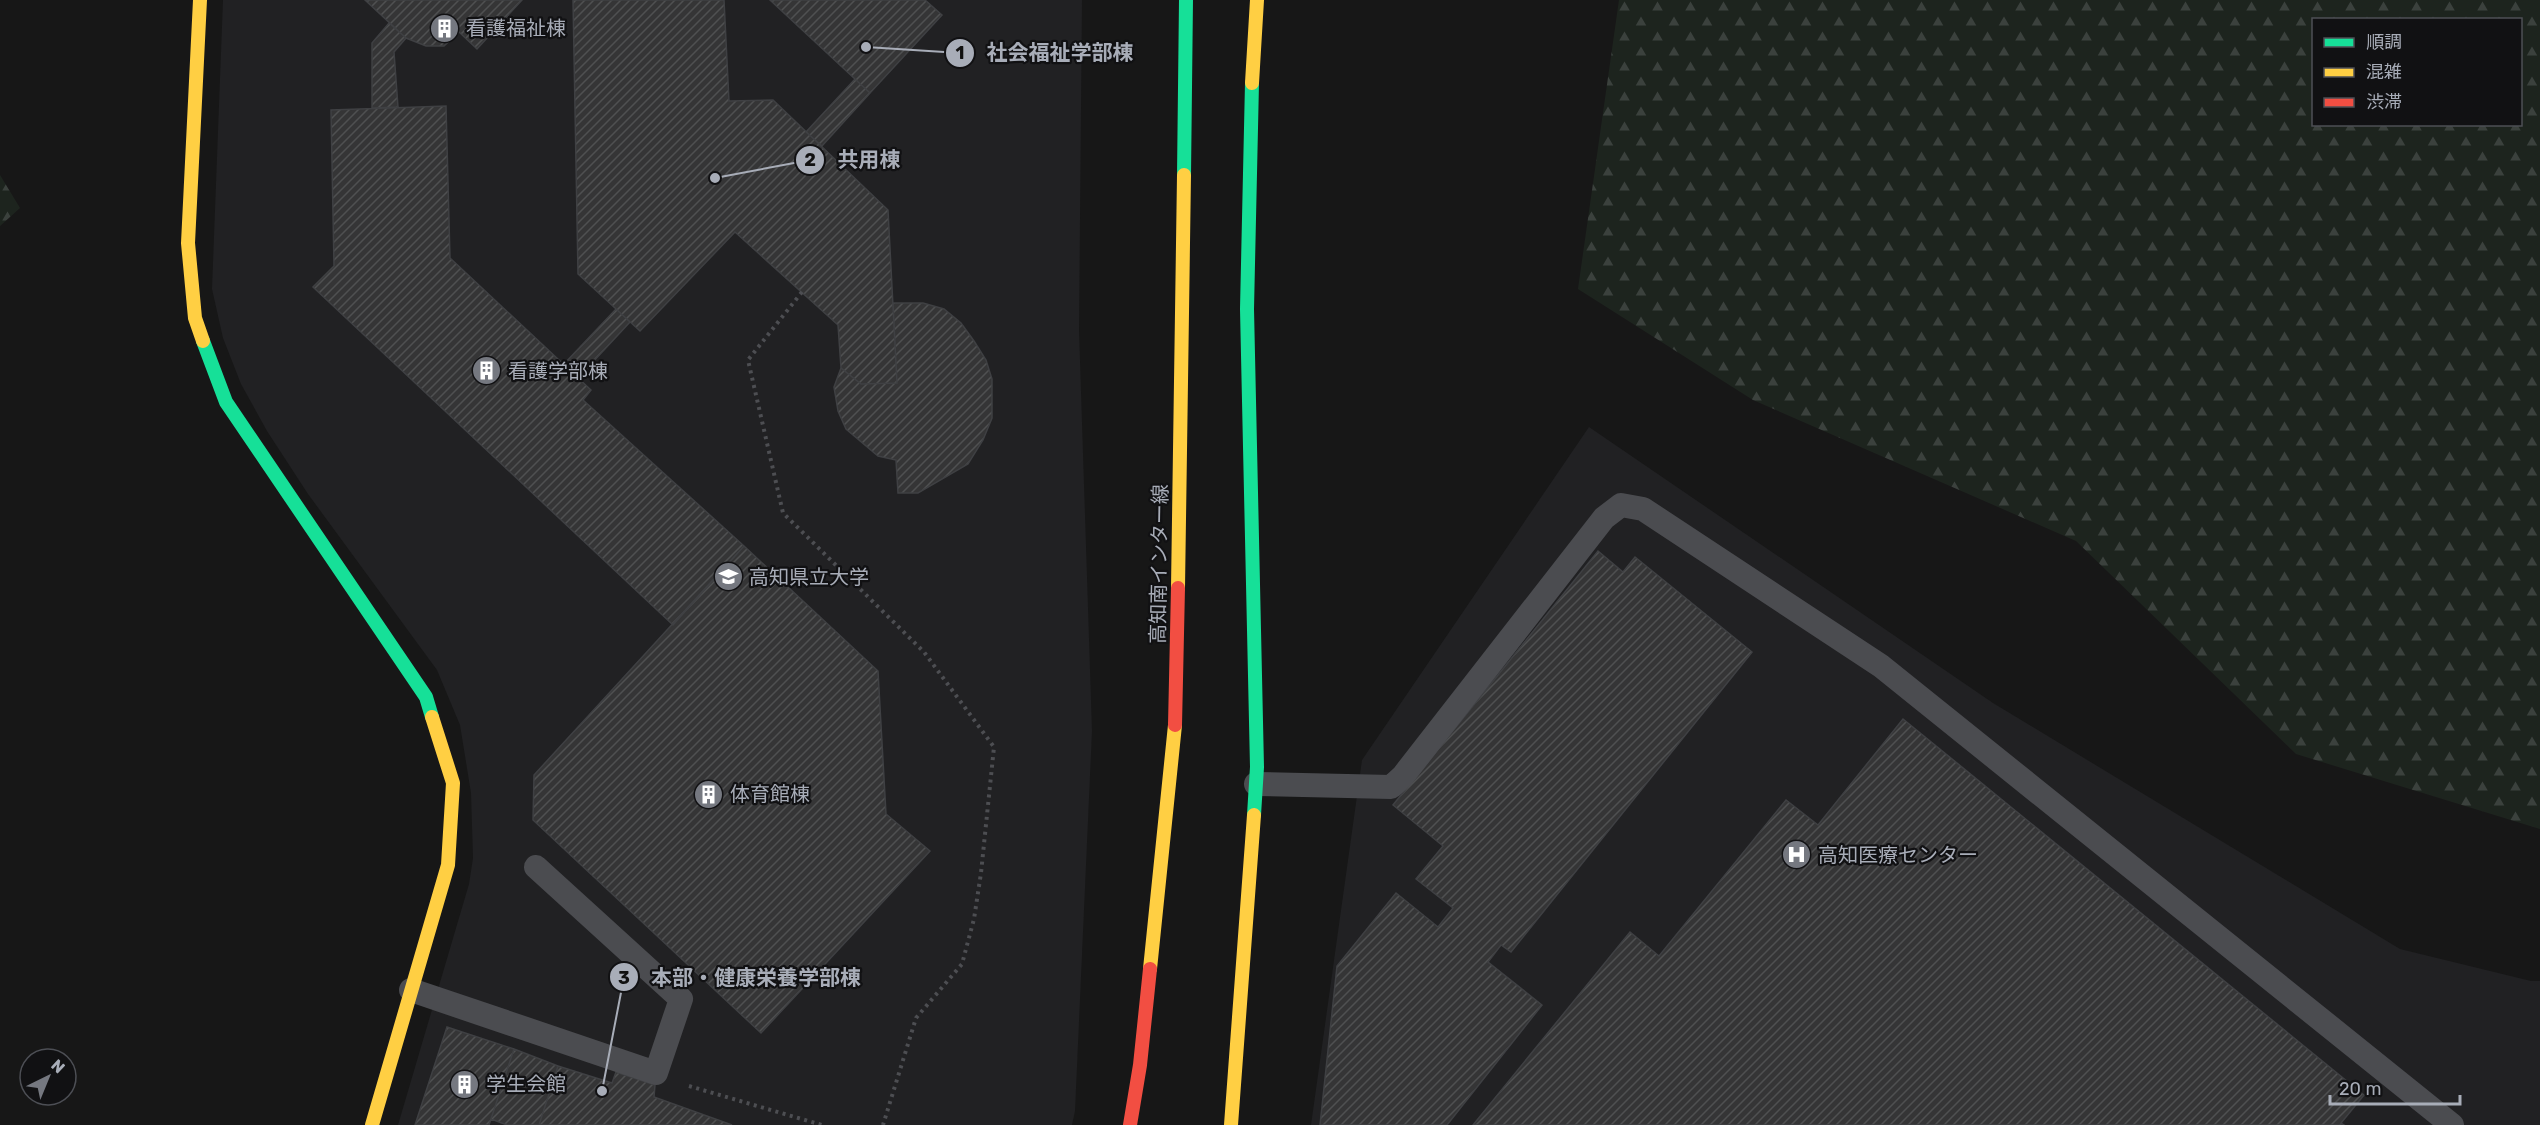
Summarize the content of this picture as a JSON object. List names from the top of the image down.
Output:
{
  "streets": {
    "main road": ["高知南インター線"]
  },
  "places": {
    "building": [
      "看護福祉棟",
      "看護学部棟",
      "体育館棟",
      "学生会館"
    ],
    "other": ["社会福祉学部棟", "共用棟", "本部・健康栄養学部棟"],
    "school or university": ["高知県立大学"],
    "hospital": ["高知医療センター"]
  },
  "legend": ["順調", "混雑", "渋滞"],
  "scale_bar": "20 m",
  "north": "top right"
}
